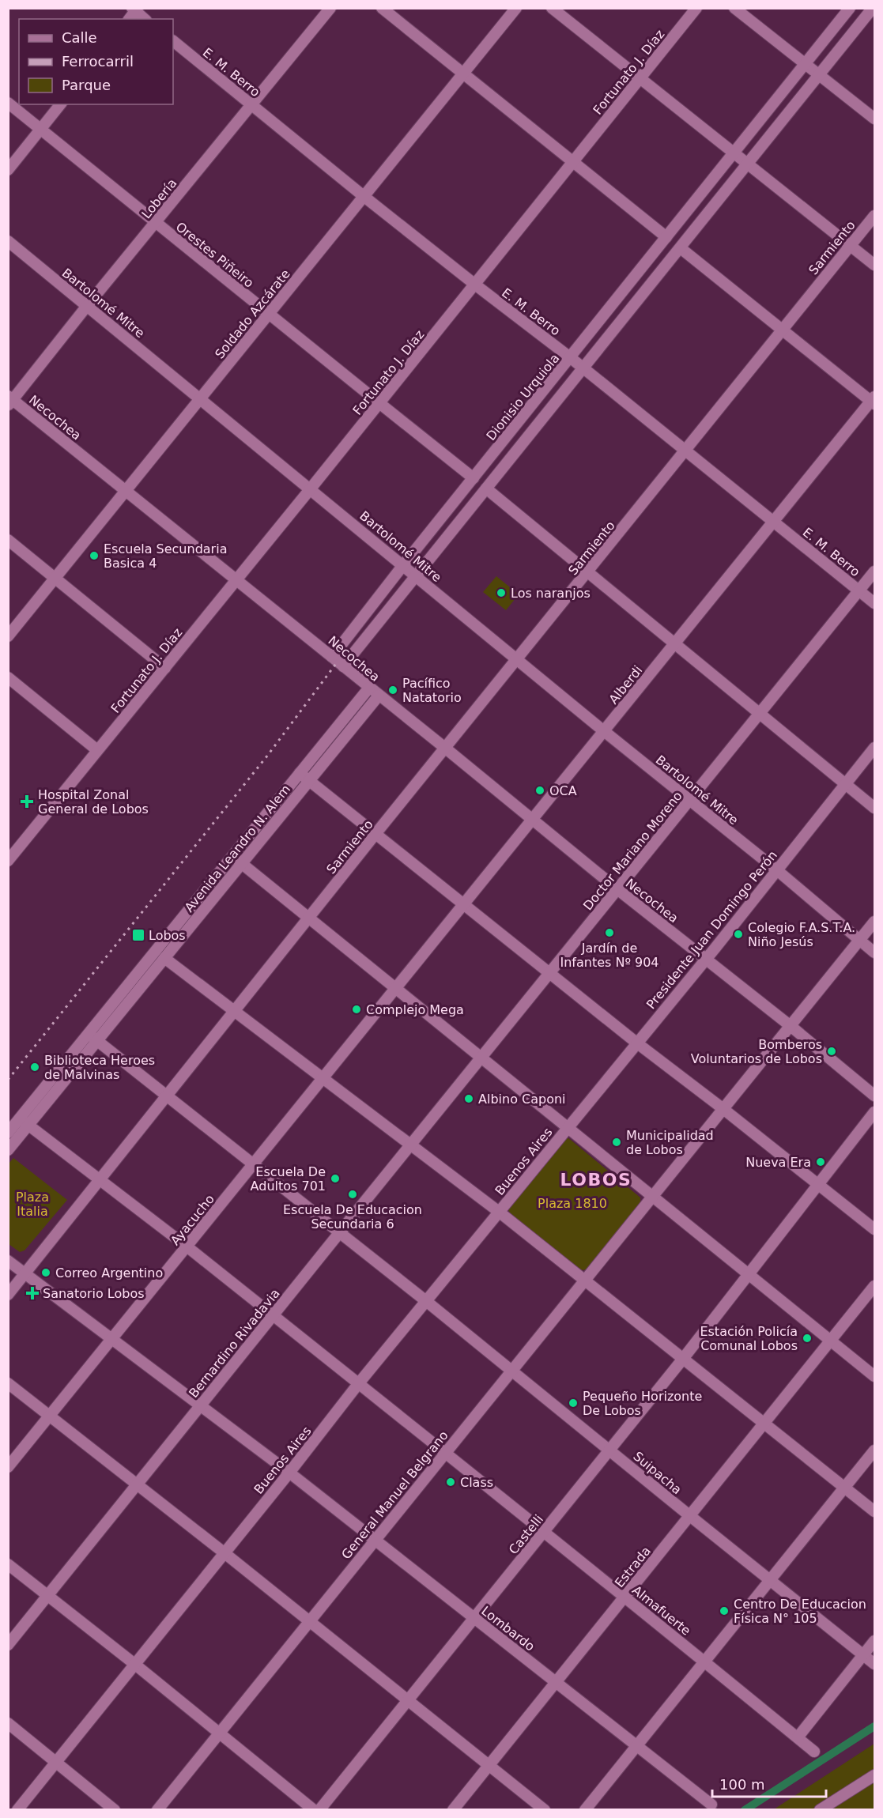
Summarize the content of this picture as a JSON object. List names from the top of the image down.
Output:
{
  "streets": {
    "street": [
      "E. M. Berro",
      "Fortunato J. Díaz",
      "Lobería",
      "Sarmiento",
      "Orestes Piñeiro",
      "Bartolomé Mitre",
      "Soldado Azcárate",
      "Dionisio Urquiola",
      "Necochea",
      "Alberdi",
      "Avenida Leandro N. Alem",
      "Doctor Mariano Moreno",
      "Presidente Juan Domingo Perón",
      "Buenos Aires",
      "Ayacucho",
      "Bernardino Rivadavia",
      "Suipacha",
      "General Manuel Belgrano",
      "Castelli",
      "Estrada",
      "Almafuerte",
      "Lombardo"
    ]
  },
  "crossings": [
    ["E. M. Berro", "Fortunato J. Díaz"],
    ["E. M. Berro", "Lobería"],
    ["E. M. Berro", "Sarmiento"],
    ["E. M. Berro", "Soldado Azcárate"],
    ["E. M. Berro", "Dionisio Urquiola"],
    ["E. M. Berro", "Alberdi"],
    ["E. M. Berro", "Doctor Mariano Moreno"],
    ["Fortunato J. Díaz", "Orestes Piñeiro"],
    ["Fortunato J. Díaz", "Bartolomé Mitre"],
    ["Fortunato J. Díaz", "Necochea"],
    ["Lobería", "Orestes Piñeiro"],
    ["Lobería", "Bartolomé Mitre"],
    ["Lobería", "Necochea"],
    ["Sarmiento", "Bartolomé Mitre"],
    ["Sarmiento", "Necochea"],
    ["Sarmiento", "Suipacha"],
    ["Sarmiento", "Almafuerte"],
    ["Sarmiento", "Lombardo"],
    ["Orestes Piñeiro", "Soldado Azcárate"],
    ["Orestes Piñeiro", "Dionisio Urquiola"],
    ["Bartolomé Mitre", "Soldado Azcárate"],
    ["Bartolomé Mitre", "Dionisio Urquiola"],
    ["Bartolomé Mitre", "Alberdi"],
    ["Bartolomé Mitre", "Doctor Mariano Moreno"],
    ["Bartolomé Mitre", "Presidente Juan Domingo Perón"],
    ["Bartolomé Mitre", "General Manuel Belgrano"],
    ["Soldado Azcárate", "Necochea"],
    ["Dionisio Urquiola", "Necochea"],
    ["Necochea", "Alberdi"],
    ["Necochea", "Avenida Leandro N. Alem"],
    ["Necochea", "Doctor Mariano Moreno"],
    ["Necochea", "Presidente Juan Domingo Perón"],
    ["Necochea", "General Manuel Belgrano"],
    ["Alberdi", "Ayacucho"],
    ["Avenida Leandro N. Alem", "Suipacha"],
    ["Avenida Leandro N. Alem", "Almafuerte"],
    ["Doctor Mariano Moreno", "Bernardino Rivadavia"],
    ["Presidente Juan Domingo Perón", "Buenos Aires"],
    ["Buenos Aires", "Suipacha"],
    ["Buenos Aires", "Almafuerte"],
    ["Buenos Aires", "Lombardo"],
    ["Ayacucho", "Suipacha"],
    ["Ayacucho", "Almafuerte"],
    ["Ayacucho", "Lombardo"],
    ["Bernardino Rivadavia", "Suipacha"],
    ["Bernardino Rivadavia", "Almafuerte"],
    ["Bernardino Rivadavia", "Lombardo"],
    ["Suipacha", "General Manuel Belgrano"],
    ["Suipacha", "Castelli"],
    ["Suipacha", "Estrada"],
    ["General Manuel Belgrano", "Almafuerte"],
    ["General Manuel Belgrano", "Lombardo"],
    ["Castelli", "Almafuerte"],
    ["Castelli", "Lombardo"],
    ["Estrada", "Almafuerte"],
    ["Estrada", "Lombardo"]
  ],
  "districts": ["LOBOS"],
  "parks": ["Plaza Italia", "Plaza 1810"],
  "places": {
    "other": [
      "Escuela Secundaria Basica 4",
      "Los naranjos",
      "Pacífico Natatorio",
      "OCA",
      "Jardín de Infantes Nº 904",
      "Colegio F.A.S.T.A. Niño Jesús",
      "Complejo Mega",
      "Bomberos Voluntarios de Lobos",
      "Biblioteca Heroes de Malvinas",
      "Albino Caponi",
      "Municipalidad de Lobos",
      "Nueva Era",
      "Escuela De Adultos 701",
      "Escuela De Educacion Secundaria 6",
      "Correo Argentino",
      "Estación Policía Comunal Lobos",
      "Pequeño Horizonte De Lobos",
      "Class",
      "Centro De Educacion Física N° 105"
    ],
    "health": ["Hospital Zonal General de Lobos", "Sanatorio Lobos"],
    "transit": ["Lobos"]
  },
  "legend": ["Calle", "Ferrocarril", "Parque"],
  "scale_bar": "100 m"
}
